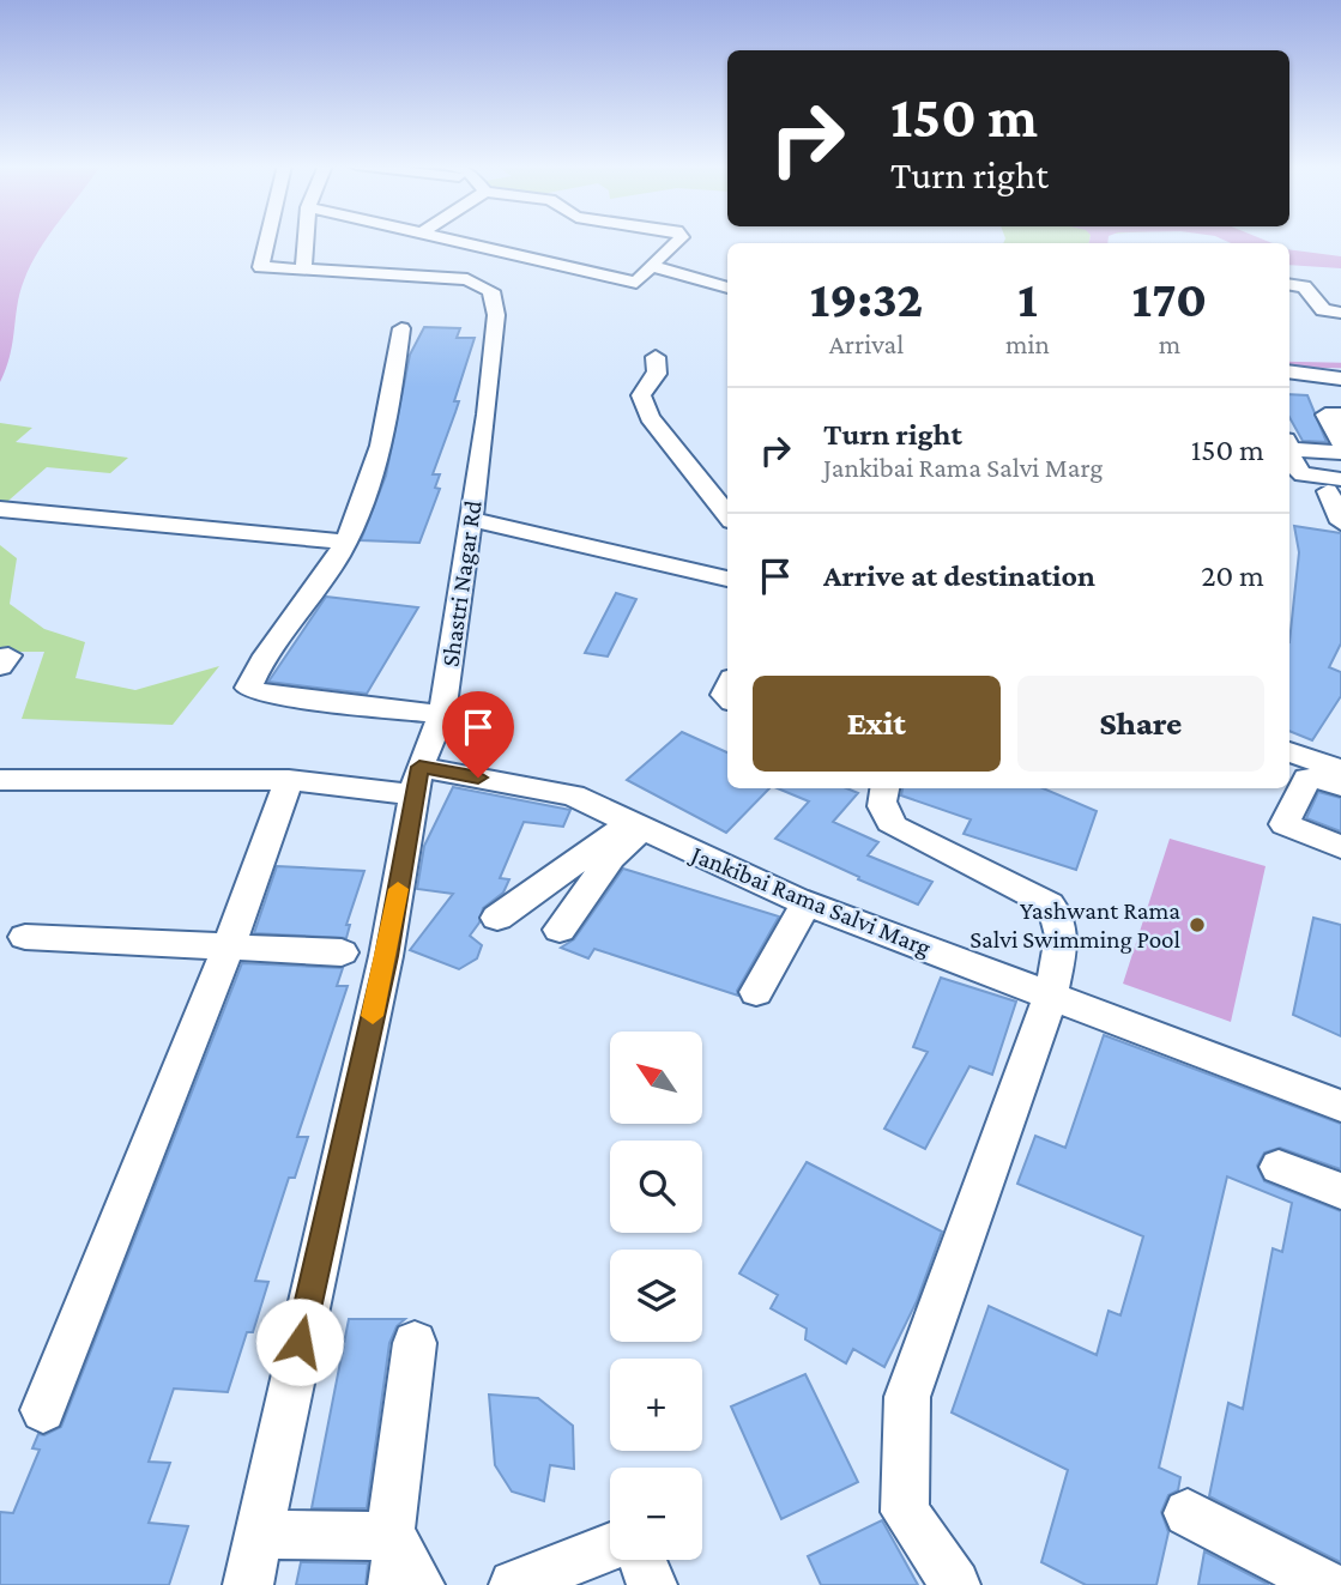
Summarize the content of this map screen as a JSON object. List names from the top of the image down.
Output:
{
  "streets": {
    "street": ["Shastri Nagar Rd", "Jankibai Rama Salvi Marg"]
  },
  "crossings": [
    ["Shastri Nagar Rd", "Jankibai Rama Salvi Marg"]
  ],
  "places": ["Yashwant Rama Salvi Swimming Pool"],
  "north": "top left",
  "page": {
    "turn": ["150 m", "Turn right"],
    "eta": [
      "19:32",
      "Arrival",
      "1",
      "min",
      "170",
      "m"
    ],
    "list": [
      {
        "name": "Turn right",
        "note": "Jankibai Rama Salvi Marg",
        "value": "150 m"
      },
      {
        "name": "Arrive at destination",
        "value": "20 m"
      }
    ],
    "buttons": ["Exit", "Share"],
    "map_buttons": ["+", "−"]
  }
}
